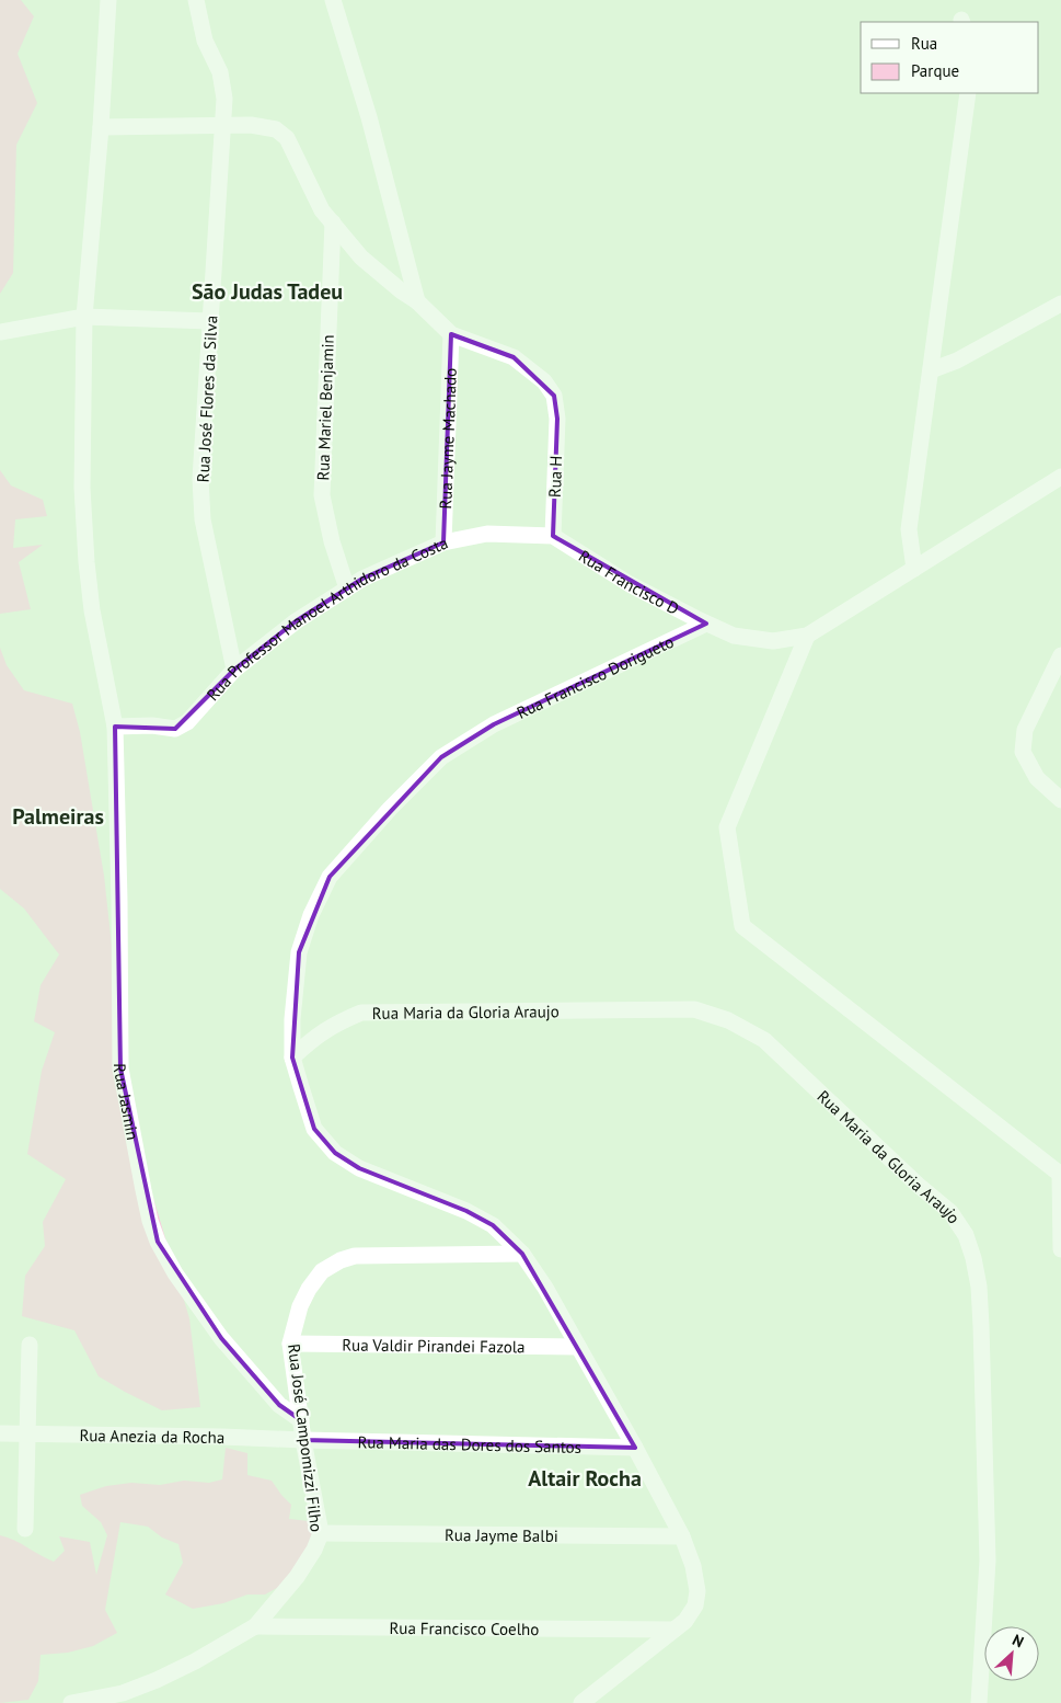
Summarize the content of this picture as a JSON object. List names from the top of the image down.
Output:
{
  "streets": {
    "street": [
      "Rua José Flores da Silva",
      "Rua Mariel Benjamin",
      "Rua Jayme Machado",
      "Rua H",
      "Rua Francisco D",
      "Rua Professor Manoel Arthidoro da Costa",
      "Rua Francisco Dorigueto",
      "Rua Maria da Gloria Araujo",
      "Rua Jasmin",
      "Rua Valdir Pirandei Fazola",
      "Rua Anezia da Rocha",
      "Rua José Campomizzi Filho",
      "Rua Maria das Dores dos Santos",
      "Rua Jayme Balbi",
      "Rua Francisco Coelho"
    ]
  },
  "crossings": [
    ["Rua José Flores da Silva", "Rua Professor Manoel Arthidoro da Costa"],
    ["Rua Mariel Benjamin", "Rua Professor Manoel Arthidoro da Costa"],
    ["Rua Jayme Machado", "Rua H"],
    ["Rua Jayme Machado", "Rua Professor Manoel Arthidoro da Costa"],
    ["Rua H", "Rua Francisco D"],
    ["Rua H", "Rua Professor Manoel Arthidoro da Costa"],
    ["Rua Francisco D", "Rua Professor Manoel Arthidoro da Costa"],
    ["Rua Francisco D", "Rua Francisco Dorigueto"],
    ["Rua Professor Manoel Arthidoro da Costa", "Rua Jasmin"],
    ["Rua Francisco Dorigueto", "Rua Maria da Gloria Araujo"],
    ["Rua Jasmin", "Rua José Campomizzi Filho"],
    ["Rua Valdir Pirandei Fazola", "Rua José Campomizzi Filho"],
    ["Rua Anezia da Rocha", "Rua José Campomizzi Filho"],
    ["Rua Anezia da Rocha", "Rua Maria das Dores dos Santos"],
    ["Rua José Campomizzi Filho", "Rua Maria das Dores dos Santos"],
    ["Rua José Campomizzi Filho", "Rua Jayme Balbi"],
    ["Rua José Campomizzi Filho", "Rua Francisco Coelho"]
  ],
  "districts": ["São Judas Tadeu", "Palmeiras", "Altair Rocha"],
  "legend": ["Rua", "Parque"],
  "north": "top right"
}
